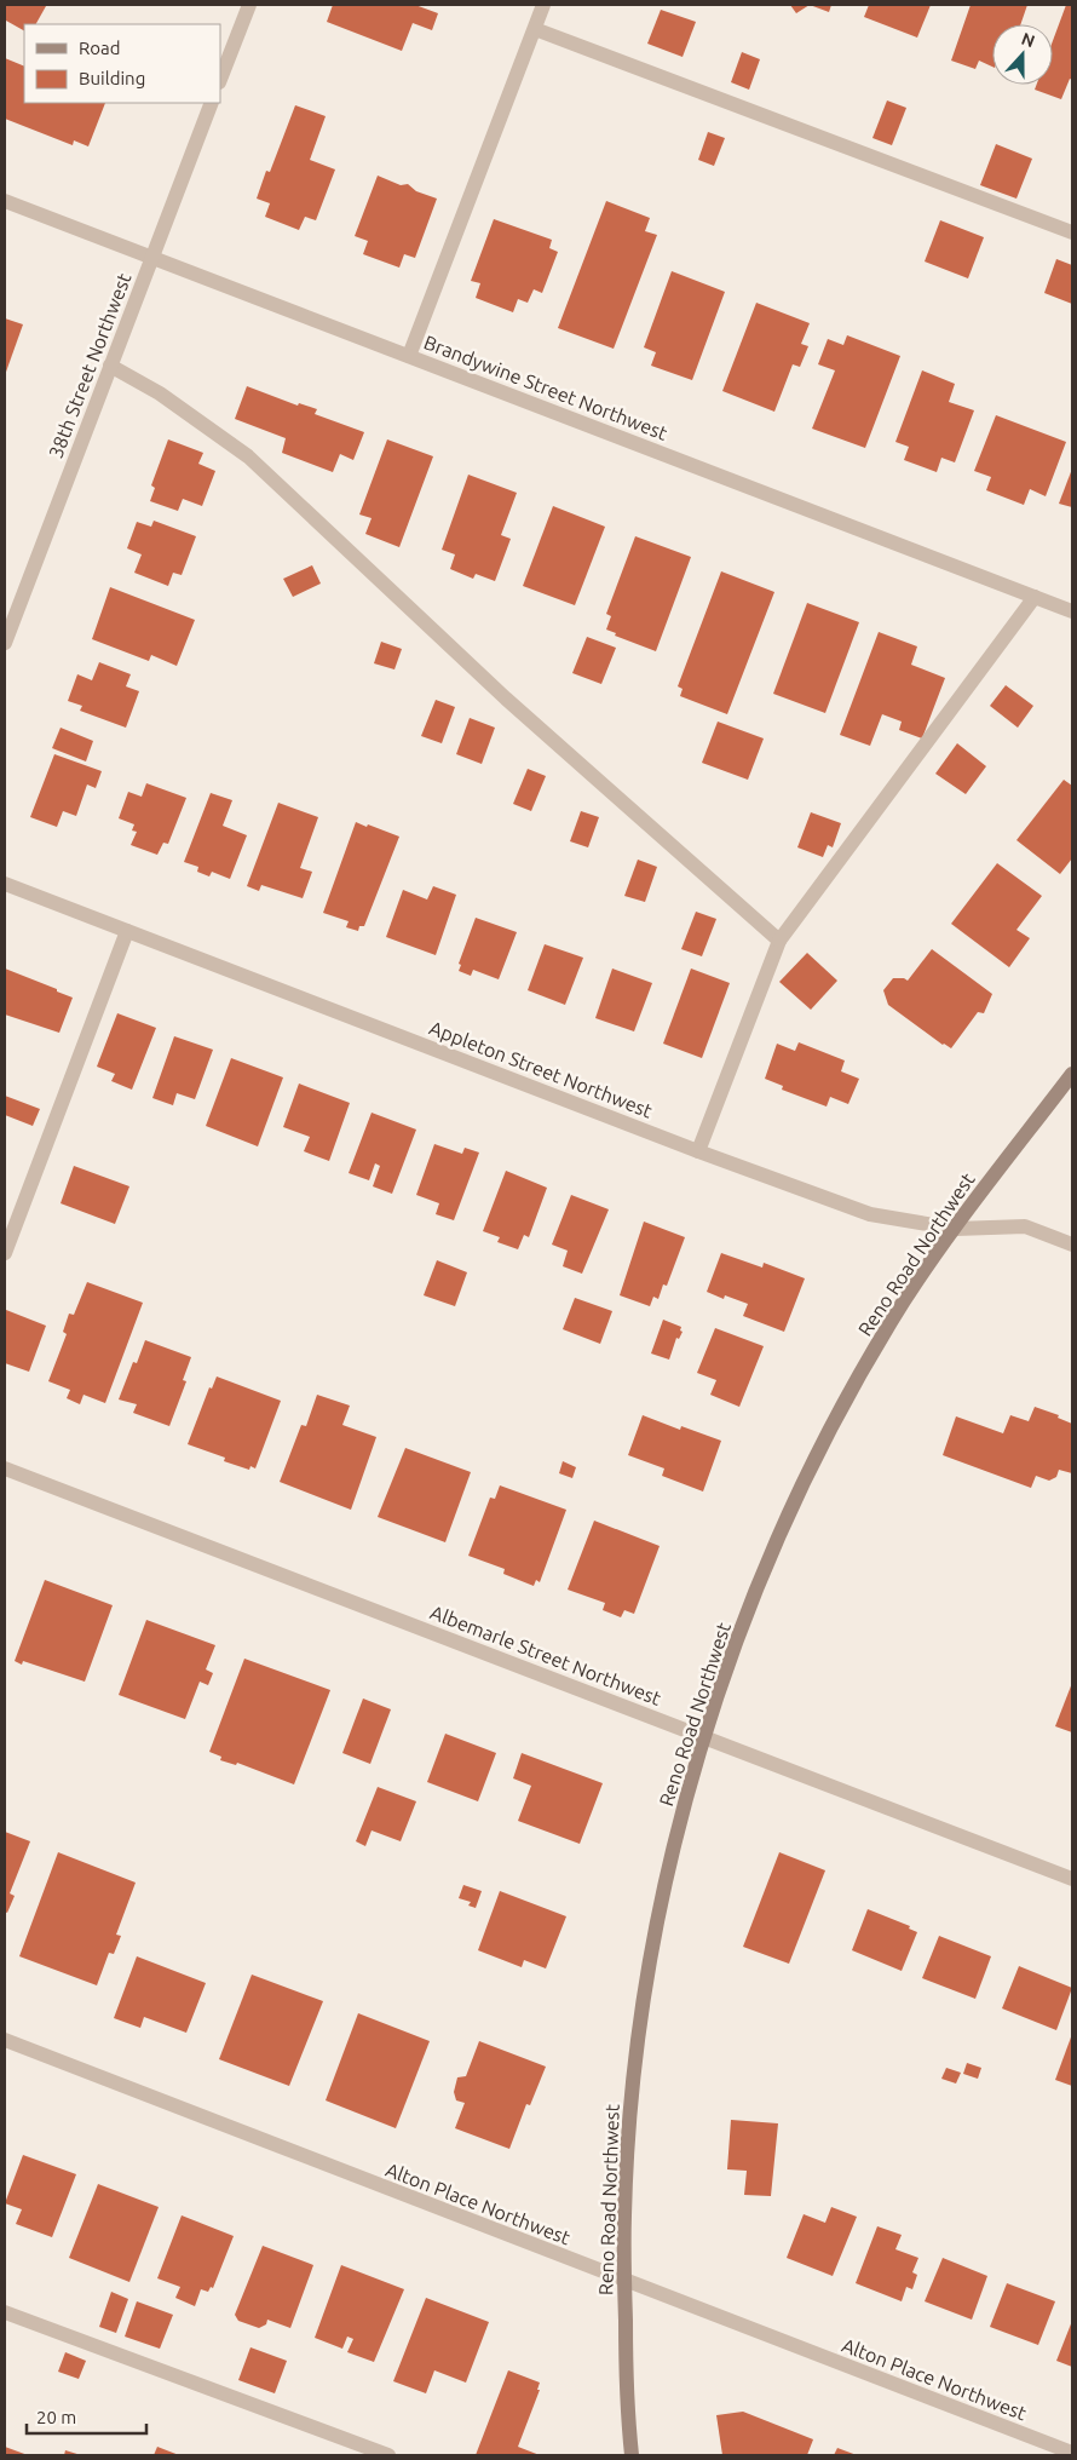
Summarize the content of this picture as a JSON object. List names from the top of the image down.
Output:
{
  "streets": {
    "main road": ["Reno Road Northwest"],
    "street": [
      "38th Street Northwest",
      "Brandywine Street Northwest",
      "Appleton Street Northwest",
      "Albemarle Street Northwest",
      "Alton Place Northwest"
    ]
  },
  "crossings": [
    ["38th Street Northwest", "Brandywine Street Northwest"],
    ["Appleton Street Northwest", "Reno Road Northwest"],
    ["Reno Road Northwest", "Albemarle Street Northwest"],
    ["Reno Road Northwest", "Alton Place Northwest"]
  ],
  "legend": ["Road", "Building"],
  "scale_bar": "20 m",
  "north": "top"
}
